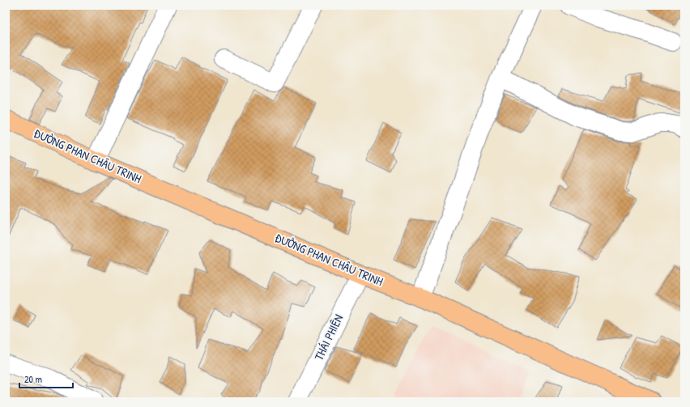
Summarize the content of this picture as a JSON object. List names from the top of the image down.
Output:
{
  "streets": {
    "main road": ["ĐƯỜNG PHAN CHÂU TRINH"],
    "street": ["THÁI PHIÊN"]
  },
  "crossings": [
    ["ĐƯỜNG PHAN CHÂU TRINH", "THÁI PHIÊN"]
  ],
  "scale_bar": "20 m"
}
